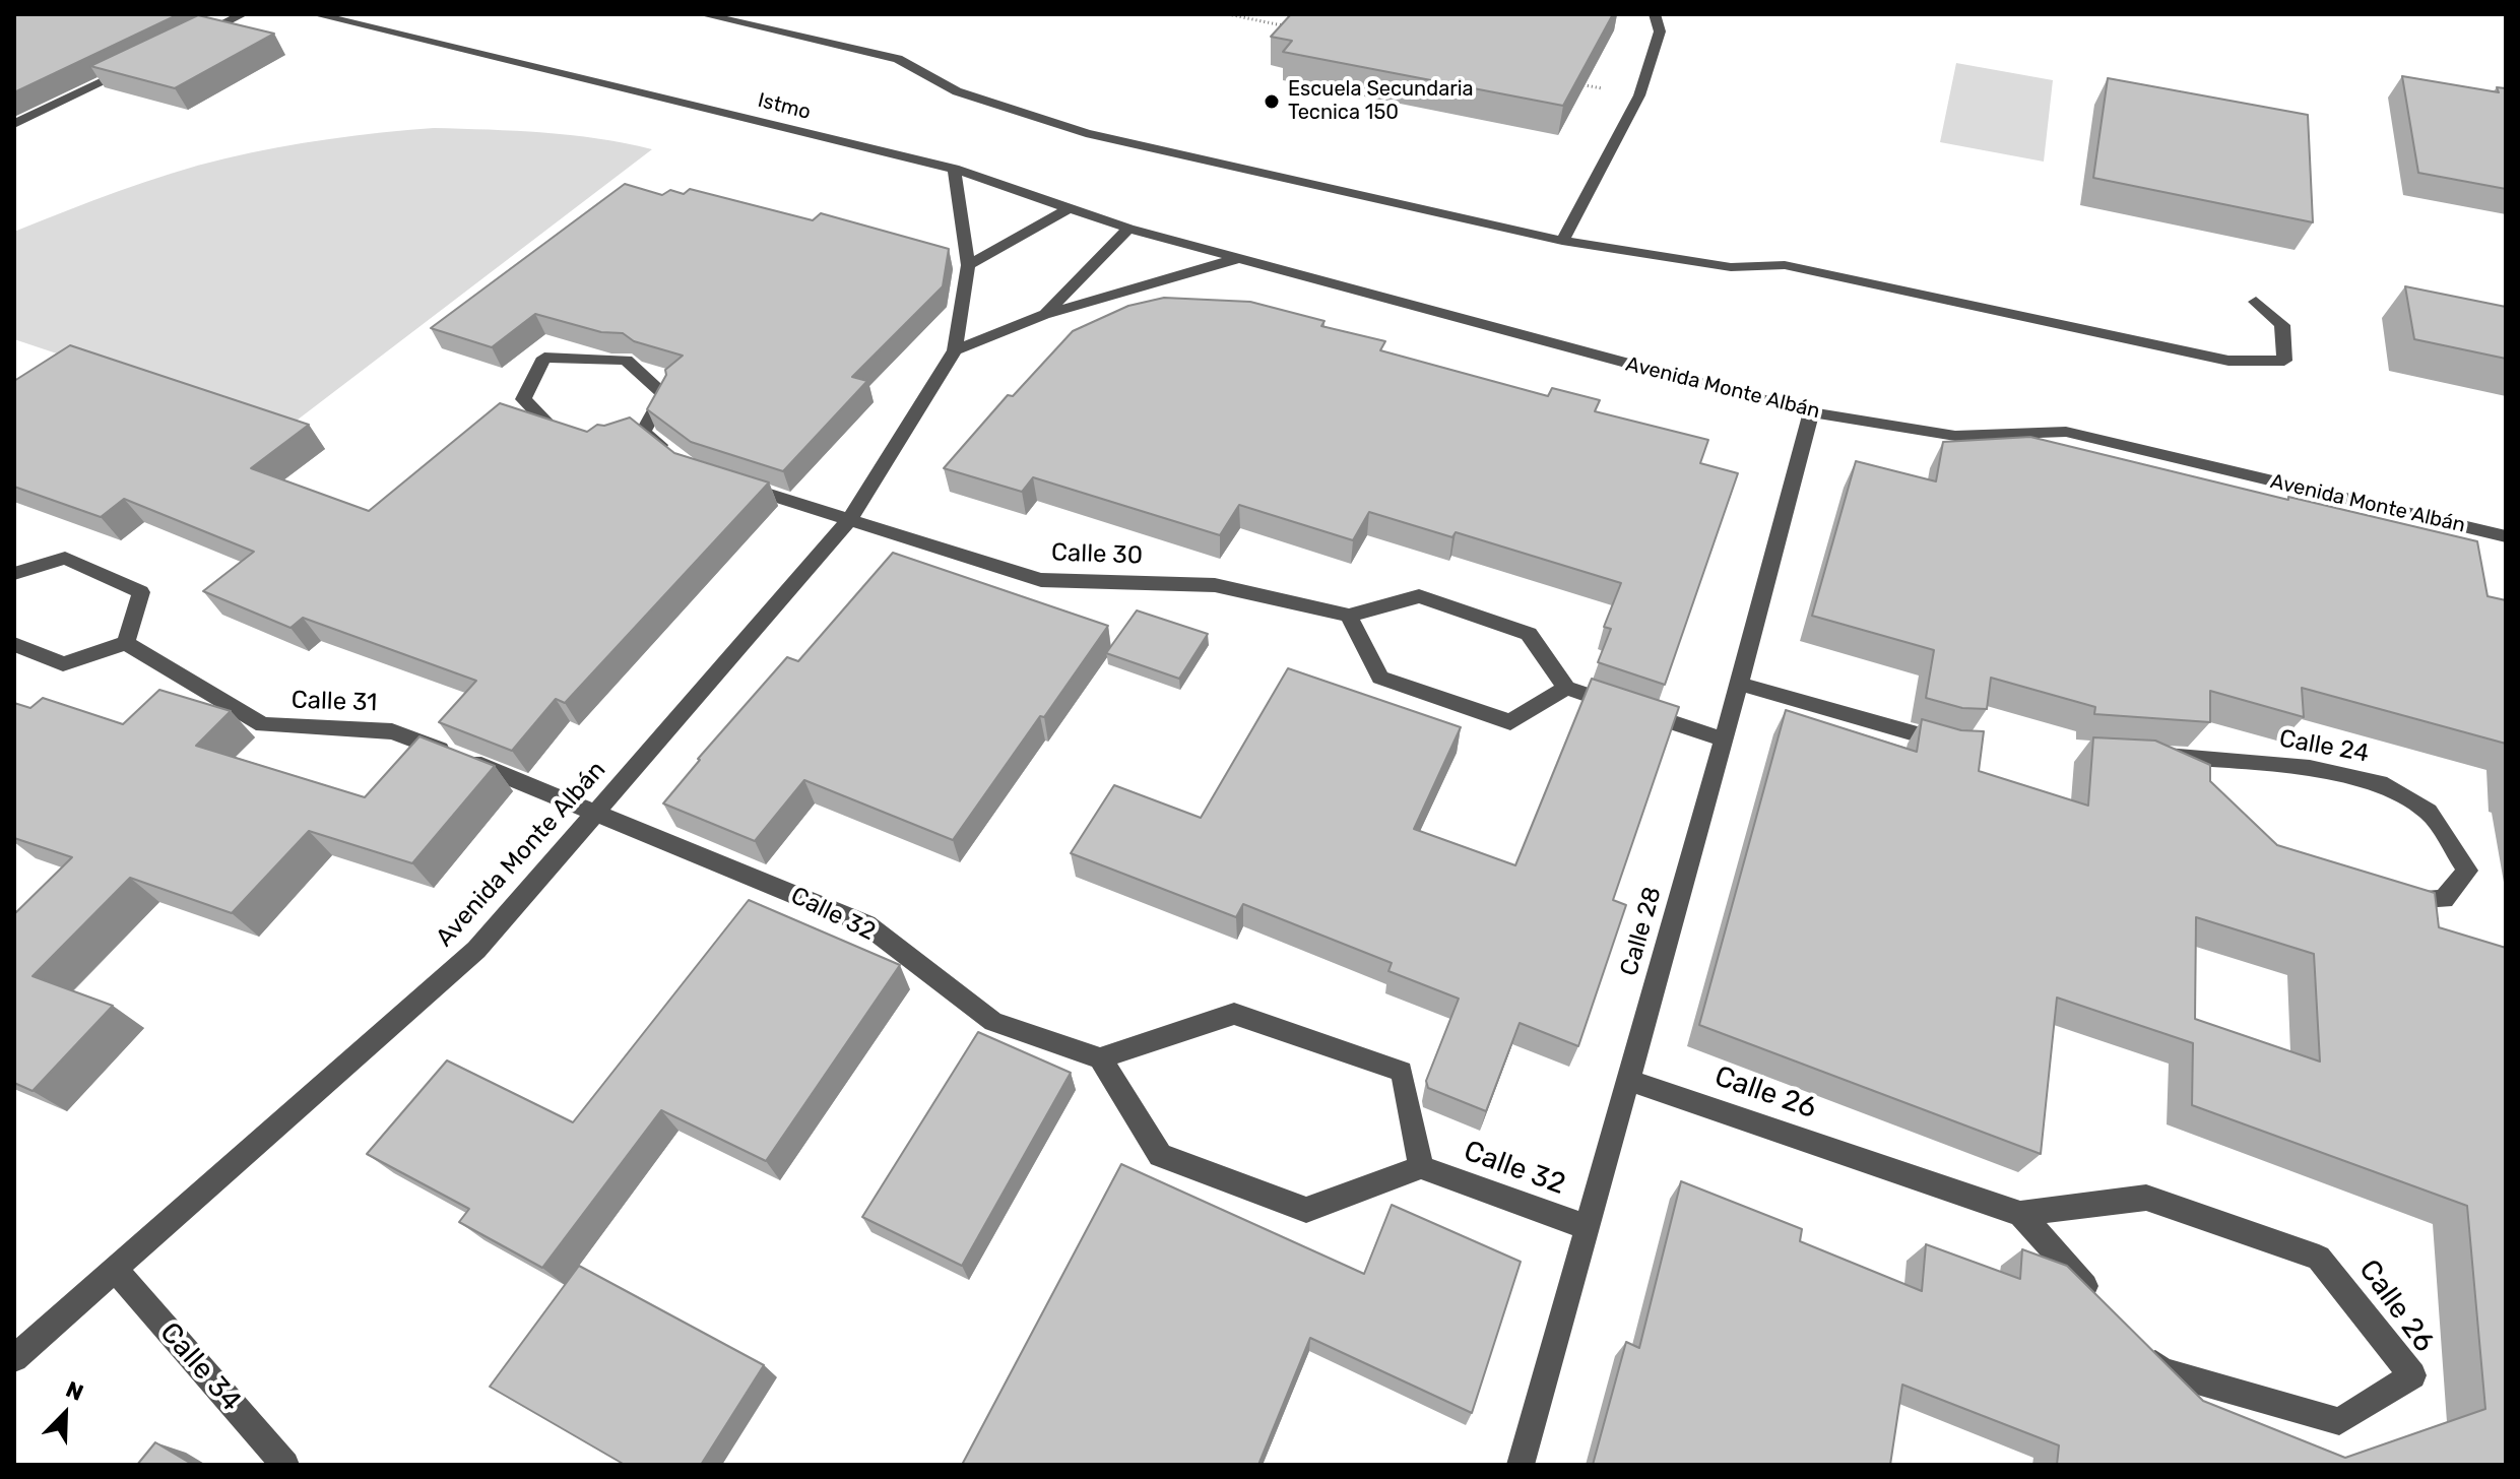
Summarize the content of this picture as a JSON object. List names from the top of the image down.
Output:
{
  "streets": {
    "street": [
      "Istmo",
      "Avenida Monte Albán",
      "Calle 30",
      "Calle 31",
      "Calle 24",
      "Calle 32",
      "Calle 28",
      "Calle 26",
      "Calle 34"
    ]
  },
  "crossings": [
    ["Istmo", "Avenida Monte Albán"],
    ["Avenida Monte Albán", "Calle 30"],
    ["Avenida Monte Albán", "Calle 31"],
    ["Avenida Monte Albán", "Calle 32"],
    ["Avenida Monte Albán", "Calle 28"],
    ["Avenida Monte Albán", "Calle 34"],
    ["Calle 31", "Calle 32"],
    ["Calle 32", "Calle 28"],
    ["Calle 28", "Calle 26"]
  ],
  "places": ["Escuela Secundaria Tecnica 150"],
  "north": "top right"
}
